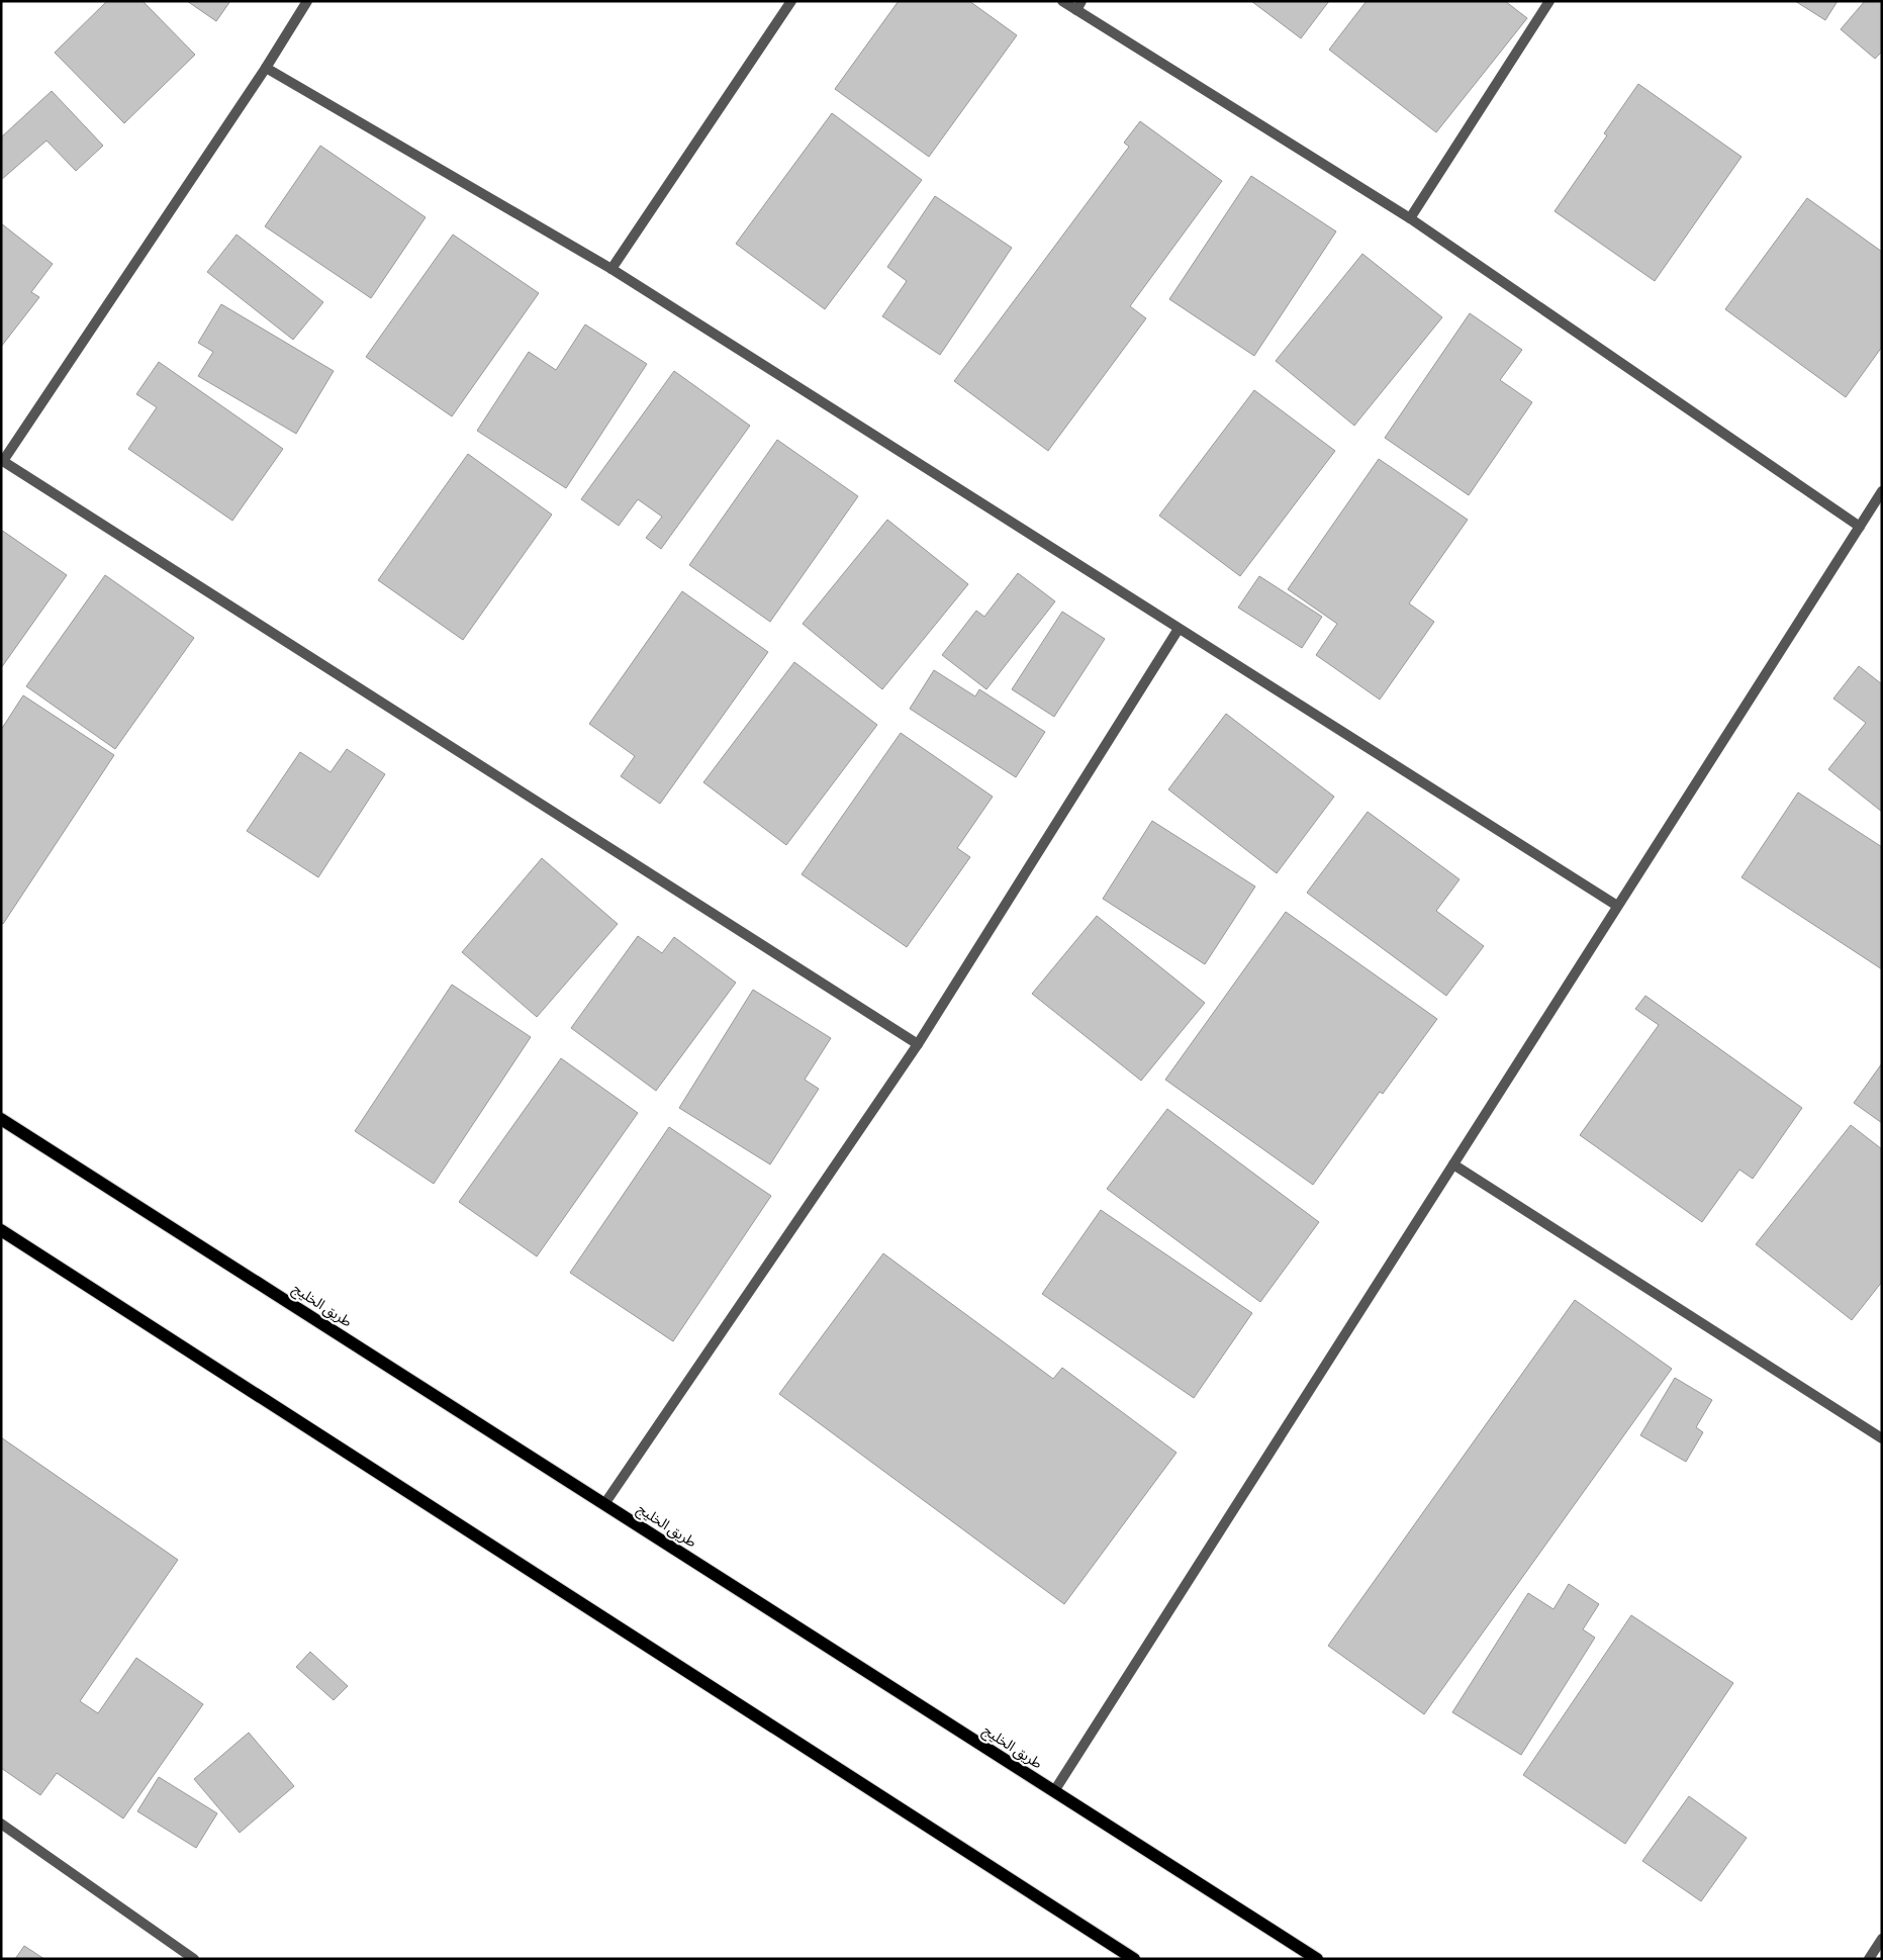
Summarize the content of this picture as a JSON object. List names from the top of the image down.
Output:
{
  "streets": {
    "main road": ["طريق الخليج"]
  }
}
